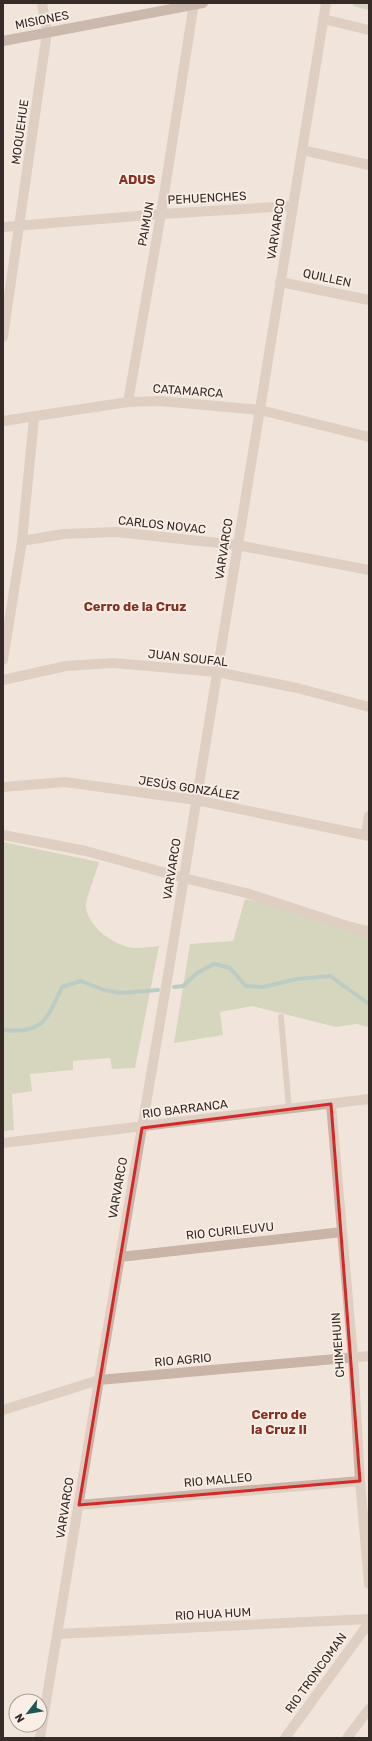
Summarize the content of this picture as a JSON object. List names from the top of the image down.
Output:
{
  "streets": {
    "main road": ["MISIONES"],
    "street": [
      "MOQUEHUE",
      "PEHUENCHES",
      "PAIMUN",
      "VARVARCO",
      "QUILLEN",
      "CATAMARCA",
      "CARLOS NOVAC",
      "JUAN SOUFAL",
      "JESÚS GONZÁLEZ",
      "RIO BARRANCA",
      "RIO CURILEUVU",
      "CHIMEHUIN",
      "RIO AGRIO",
      "RIO MALLEO",
      "RIO HUA HUM",
      "RIO TRONCOMAN"
    ]
  },
  "crossings": [
    ["MISIONES", "MOQUEHUE"],
    ["MISIONES", "PAIMUN"],
    ["MOQUEHUE", "PEHUENCHES"],
    ["PEHUENCHES", "PAIMUN"],
    ["PEHUENCHES", "VARVARCO"],
    ["PAIMUN", "CATAMARCA"],
    ["VARVARCO", "QUILLEN"],
    ["VARVARCO", "CATAMARCA"],
    ["VARVARCO", "CARLOS NOVAC"],
    ["VARVARCO", "JUAN SOUFAL"],
    ["VARVARCO", "JESÚS GONZÁLEZ"],
    ["VARVARCO", "RIO BARRANCA"],
    ["VARVARCO", "RIO CURILEUVU"],
    ["VARVARCO", "RIO AGRIO"],
    ["VARVARCO", "RIO MALLEO"],
    ["VARVARCO", "RIO HUA HUM"],
    ["RIO BARRANCA", "CHIMEHUIN"],
    ["RIO CURILEUVU", "CHIMEHUIN"],
    ["CHIMEHUIN", "RIO AGRIO"],
    ["CHIMEHUIN", "RIO MALLEO"]
  ],
  "districts": ["ADUS", "Cerro de la Cruz", "Cerro de la Cruz II"],
  "north": "bottom left"
}
